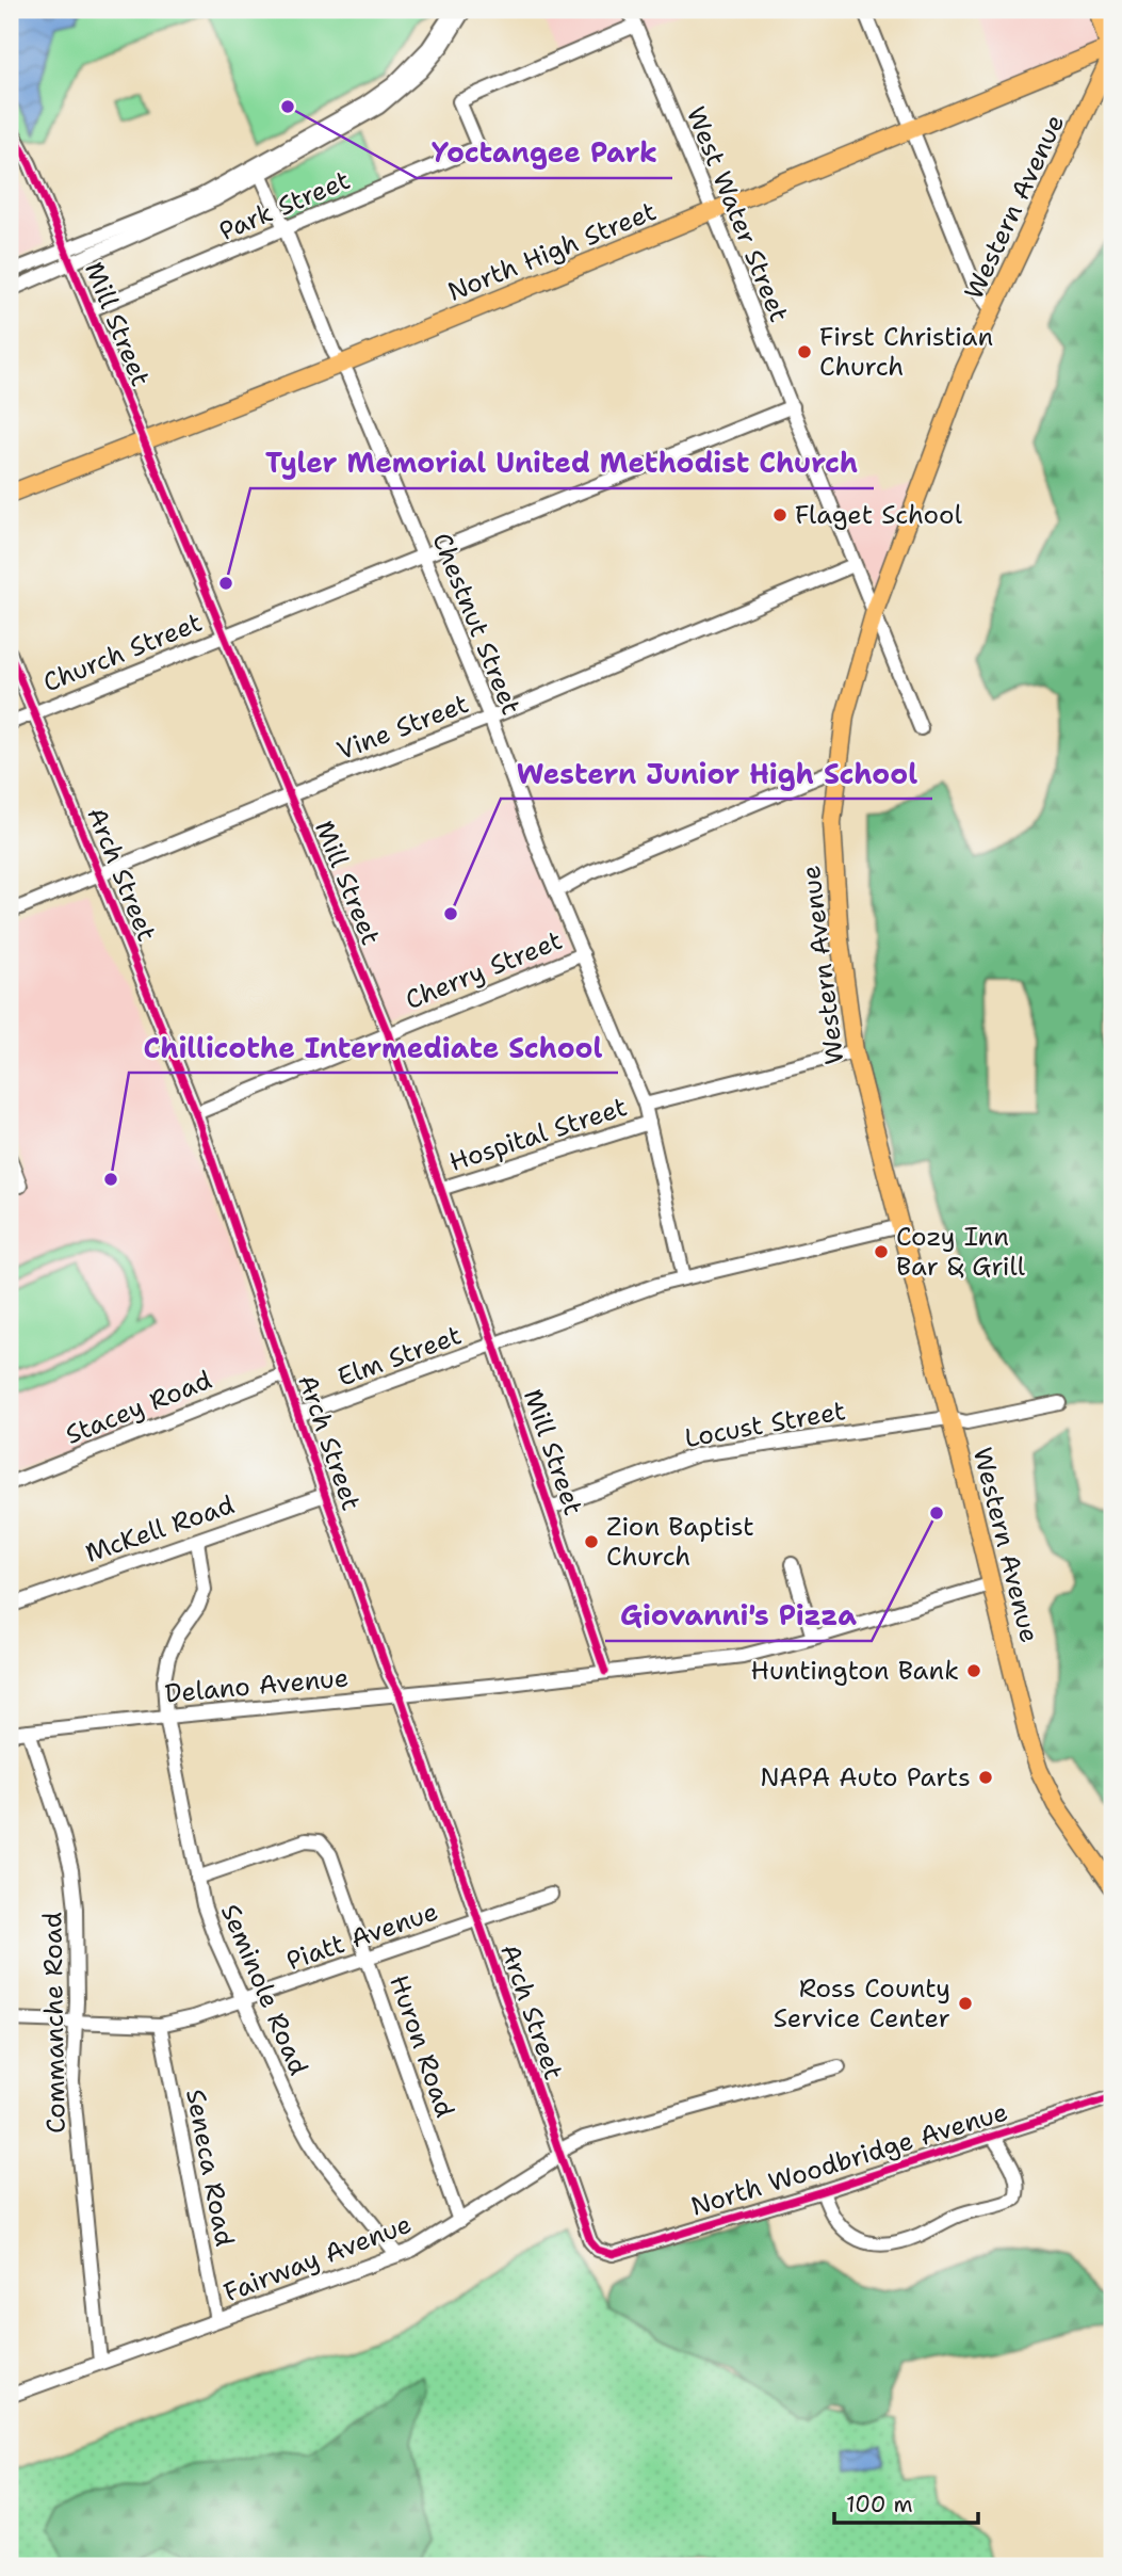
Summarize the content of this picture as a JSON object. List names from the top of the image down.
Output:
{
  "streets": {
    "main road": ["Western Avenue", "North High Street"],
    "street": [
      "Park Street",
      "West Water Street",
      "Mill Street",
      "Chestnut Street",
      "Church Street",
      "Vine Street",
      "Arch Street",
      "Cherry Street",
      "Hospital Street",
      "Elm Street",
      "Stacey Road",
      "Locust Street",
      "McKell Road",
      "Delano Avenue",
      "Piatt Avenue",
      "Seminole Road",
      "Commanche Road",
      "Huron Road",
      "North Woodbridge Avenue",
      "Seneca Road",
      "Fairway Avenue"
    ]
  },
  "crossings": [
    ["Park Street", "West Water Street"],
    ["Park Street", "Mill Street"],
    ["Park Street", "Chestnut Street"],
    ["Western Avenue", "West Water Street"],
    ["Western Avenue", "North High Street"],
    ["Western Avenue", "Elm Street"],
    ["Western Avenue", "Locust Street"],
    ["Western Avenue", "Delano Avenue"],
    ["West Water Street", "North High Street"],
    ["West Water Street", "Church Street"],
    ["West Water Street", "Vine Street"],
    ["North High Street", "Mill Street"],
    ["North High Street", "Chestnut Street"],
    ["Mill Street", "Church Street"],
    ["Mill Street", "Vine Street"],
    ["Mill Street", "Cherry Street"],
    ["Mill Street", "Hospital Street"],
    ["Mill Street", "Elm Street"],
    ["Mill Street", "Locust Street"],
    ["Mill Street", "Delano Avenue"],
    ["Chestnut Street", "Church Street"],
    ["Chestnut Street", "Vine Street"],
    ["Chestnut Street", "Cherry Street"],
    ["Chestnut Street", "Hospital Street"],
    ["Chestnut Street", "Elm Street"],
    ["Church Street", "Arch Street"],
    ["Vine Street", "Arch Street"],
    ["Arch Street", "Cherry Street"],
    ["Arch Street", "Elm Street"],
    ["Arch Street", "Stacey Road"],
    ["Arch Street", "McKell Road"],
    ["Arch Street", "Delano Avenue"],
    ["Arch Street", "Piatt Avenue"],
    ["Arch Street", "North Woodbridge Avenue"],
    ["Arch Street", "Fairway Avenue"],
    ["McKell Road", "Seminole Road"],
    ["Delano Avenue", "Seminole Road"],
    ["Delano Avenue", "Commanche Road"],
    ["Piatt Avenue", "Seminole Road"],
    ["Piatt Avenue", "Commanche Road"],
    ["Piatt Avenue", "Huron Road"],
    ["Piatt Avenue", "Seneca Road"],
    ["Seminole Road", "Huron Road"],
    ["Seminole Road", "Fairway Avenue"],
    ["Commanche Road", "Fairway Avenue"],
    ["Huron Road", "Fairway Avenue"],
    ["Seneca Road", "Fairway Avenue"]
  ],
  "places": [
    "Yoctangee Park",
    "First Christian Church",
    "Flaget School",
    "Tyler Memorial United Methodist Church",
    "Western Junior High School",
    "Chillicothe Intermediate School",
    "Cozy Inn Bar & Grill",
    "Giovanni's Pizza",
    "Zion Baptist Church",
    "Huntington Bank",
    "NAPA Auto Parts",
    "Ross County Service Center"
  ],
  "scale_bar": "100 m"
}
